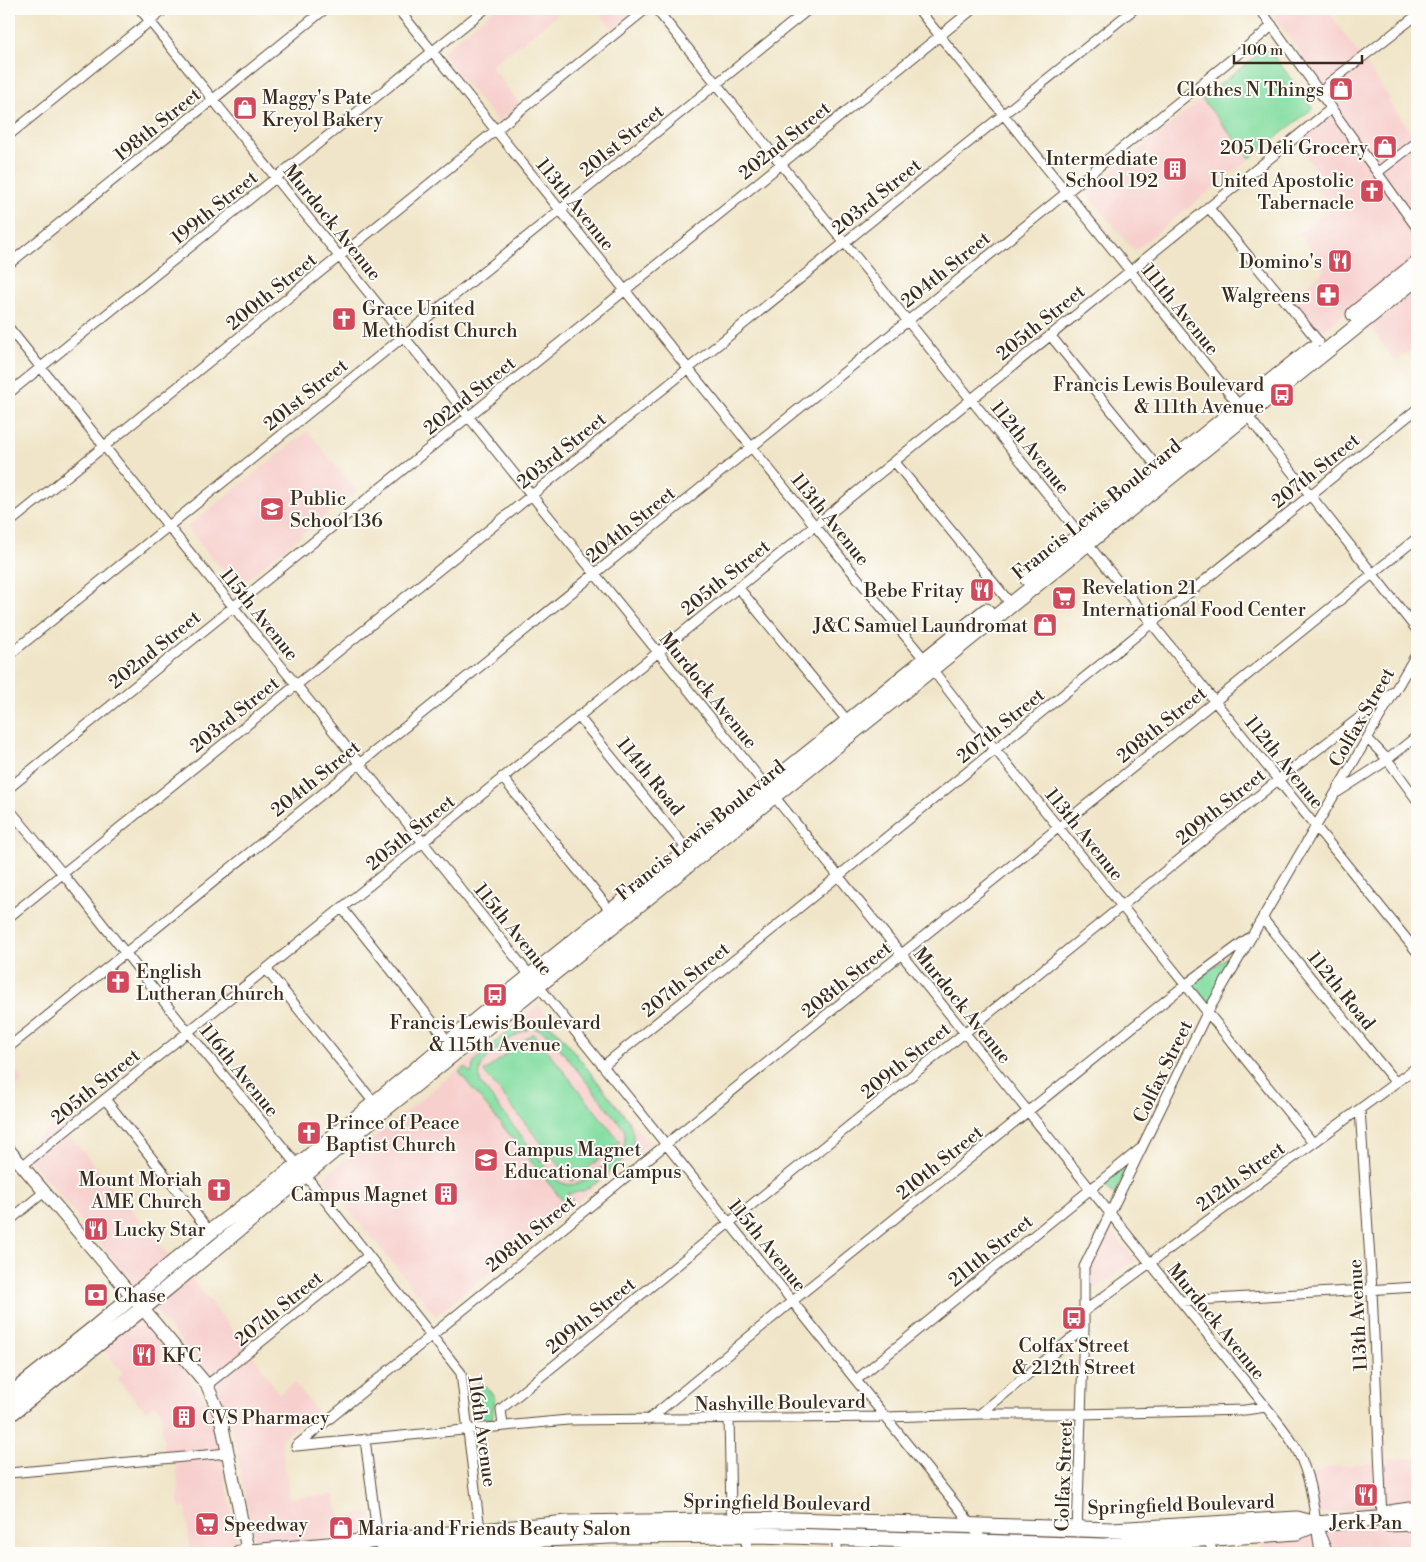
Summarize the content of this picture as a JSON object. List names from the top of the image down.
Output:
{
  "streets": {
    "main road": ["Francis Lewis Boulevard", "Springfield Boulevard"],
    "street": [
      "198th Street",
      "201st Street",
      "202nd Street",
      "203rd Street",
      "113th Avenue",
      "199th Street",
      "Murdock Avenue",
      "204th Street",
      "200th Street",
      "111th Avenue",
      "205th Street",
      "112th Avenue",
      "207th Street",
      "115th Avenue",
      "Colfax Street",
      "208th Street",
      "114th Road",
      "209th Street",
      "112th Road",
      "116th Avenue",
      "210th Street",
      "212th Street",
      "211th Street",
      "Nashville Boulevard"
    ]
  },
  "crossings": [
    ["198th Street", "Murdock Avenue"],
    ["201st Street", "113th Avenue"],
    ["201st Street", "Murdock Avenue"],
    ["201st Street", "112th Avenue"],
    ["201st Street", "115th Avenue"],
    ["202nd Street", "113th Avenue"],
    ["202nd Street", "Murdock Avenue"],
    ["202nd Street", "111th Avenue"],
    ["202nd Street", "112th Avenue"],
    ["202nd Street", "115th Avenue"],
    ["203rd Street", "113th Avenue"],
    ["203rd Street", "Murdock Avenue"],
    ["203rd Street", "111th Avenue"],
    ["203rd Street", "112th Avenue"],
    ["203rd Street", "115th Avenue"],
    ["203rd Street", "116th Avenue"],
    ["113th Avenue", "199th Street"],
    ["113th Avenue", "204th Street"],
    ["113th Avenue", "200th Street"],
    ["113th Avenue", "205th Street"],
    ["113th Avenue", "207th Street"],
    ["113th Avenue", "Francis Lewis Boulevard"],
    ["113th Avenue", "Colfax Street"],
    ["113th Avenue", "208th Street"],
    ["113th Avenue", "209th Street"],
    ["113th Avenue", "210th Street"],
    ["113th Avenue", "212th Street"],
    ["113th Avenue", "Springfield Boulevard"],
    ["199th Street", "Murdock Avenue"],
    ["199th Street", "115th Avenue"],
    ["Murdock Avenue", "204th Street"],
    ["Murdock Avenue", "200th Street"],
    ["Murdock Avenue", "205th Street"],
    ["Murdock Avenue", "207th Street"],
    ["Murdock Avenue", "Francis Lewis Boulevard"],
    ["Murdock Avenue", "Colfax Street"],
    ["Murdock Avenue", "208th Street"],
    ["Murdock Avenue", "209th Street"],
    ["Murdock Avenue", "210th Street"],
    ["Murdock Avenue", "212th Street"],
    ["Murdock Avenue", "211th Street"],
    ["Murdock Avenue", "Nashville Boulevard"],
    ["Murdock Avenue", "Springfield Boulevard"],
    ["204th Street", "111th Avenue"],
    ["204th Street", "112th Avenue"],
    ["204th Street", "115th Avenue"],
    ["204th Street", "116th Avenue"],
    ["200th Street", "115th Avenue"],
    ["111th Avenue", "205th Street"],
    ["111th Avenue", "207th Street"],
    ["111th Avenue", "Francis Lewis Boulevard"],
    ["111th Avenue", "208th Street"],
    ["205th Street", "112th Avenue"],
    ["205th Street", "115th Avenue"],
    ["205th Street", "114th Road"],
    ["205th Street", "116th Avenue"],
    ["112th Avenue", "207th Street"],
    ["112th Avenue", "Francis Lewis Boulevard"],
    ["112th Avenue", "Colfax Street"],
    ["112th Avenue", "208th Street"],
    ["112th Avenue", "209th Street"],
    ["207th Street", "115th Avenue"],
    ["207th Street", "116th Avenue"],
    ["Francis Lewis Boulevard", "115th Avenue"],
    ["Francis Lewis Boulevard", "114th Road"],
    ["Francis Lewis Boulevard", "116th Avenue"],
    ["115th Avenue", "208th Street"],
    ["115th Avenue", "209th Street"],
    ["115th Avenue", "210th Street"],
    ["115th Avenue", "211th Street"],
    ["115th Avenue", "Nashville Boulevard"],
    ["115th Avenue", "Springfield Boulevard"],
    ["Colfax Street", "209th Street"],
    ["Colfax Street", "112th Road"],
    ["Colfax Street", "210th Street"],
    ["Colfax Street", "212th Street"],
    ["Colfax Street", "211th Street"],
    ["Colfax Street", "Nashville Boulevard"],
    ["Colfax Street", "Springfield Boulevard"],
    ["208th Street", "116th Avenue"],
    ["208th Street", "Nashville Boulevard"],
    ["209th Street", "Nashville Boulevard"],
    ["112th Road", "212th Street"],
    ["116th Avenue", "Nashville Boulevard"],
    ["116th Avenue", "Springfield Boulevard"],
    ["210th Street", "Nashville Boulevard"]
  ],
  "places": {
    "shop": [
      "Clothes N Things",
      "Maggy's Pate Kreyol Bakery",
      "205 Deli Grocery",
      "J&C Samuel Laundromat",
      "Maria and Friends Beauty Salon"
    ],
    "building": ["Intermediate School 192", "Campus Magnet", "CVS Pharmacy"],
    "church": [
      "United Apostolic Tabernacle",
      "Grace United Methodist Church",
      "English Lutheran Church",
      "Prince of Peace Baptist Church",
      "Mount Moriah AME Church"
    ],
    "restaurant": [
      "Domino's",
      "Bebe Fritay",
      "Lucky Star",
      "KFC",
      "Jerk Pan"
    ],
    "pharmacy": ["Walgreens"],
    "bus stop": ["Francis Lewis Boulevard & 111th Avenue", "Francis Lewis Boulevard & 115th Avenue", "Colfax Street & 212th Street"],
    "school or university": ["Public School 136", "Campus Magnet Educational Campus"],
    "supermarket": ["Revelation 21 International Food Center", "Speedway"],
    "bank": ["Chase"]
  },
  "scale_bar": "100 m"
}
